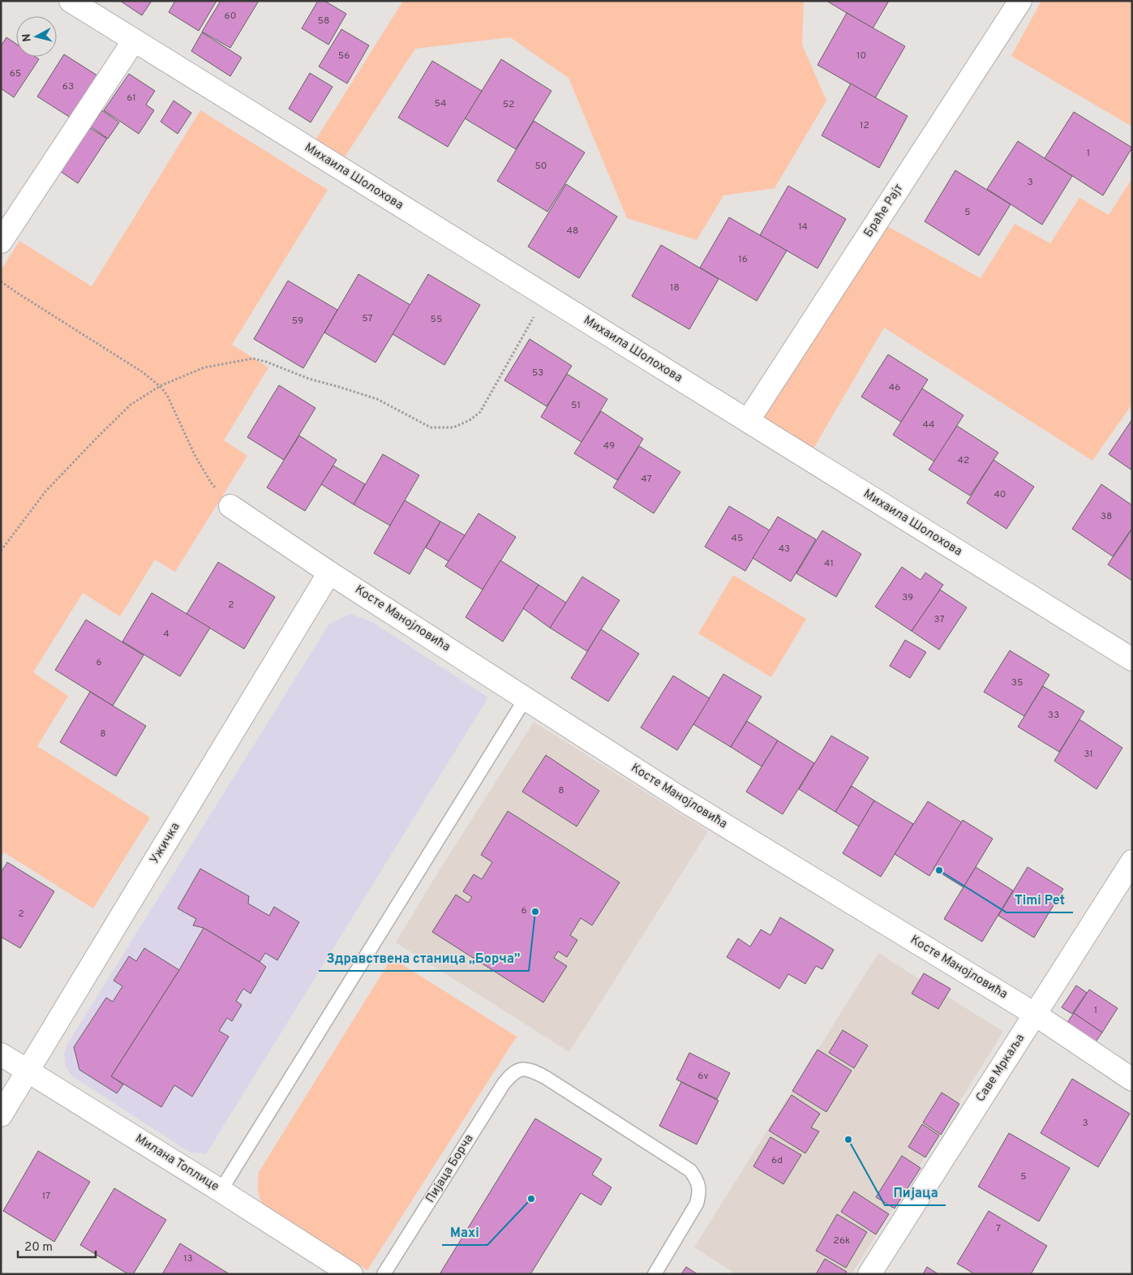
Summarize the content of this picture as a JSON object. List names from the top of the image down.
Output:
{
  "streets": {
    "street": [
      "Михаила Шолохова",
      "Браће Рајт",
      "Косте Манојловића",
      "Ужичка",
      "Саве Мркаља",
      "Милана Топлице"
    ],
    "lane": ["Пијаца Борча"]
  },
  "crossings": [
    ["Михаила Шолохова", "Браће Рајт"],
    ["Косте Манојловића", "Ужичка"],
    ["Косте Манојловића", "Саве Мркаља"],
    ["Ужичка", "Милана Топлице"]
  ],
  "places": [
    "Timi Pet",
    "Здравствена станица „Борча”",
    "Пијаца",
    "Maxi"
  ],
  "house_numbers": [
    "60",
    "58",
    "56",
    "10",
    "65",
    "63",
    "61",
    "54",
    "52",
    "12",
    "1",
    "50",
    "3",
    "5",
    "14",
    "48",
    "16",
    "18",
    "57",
    "55",
    "59",
    "53",
    "46",
    "51",
    "44",
    "49",
    "42",
    "47",
    "40",
    "38",
    "45",
    "43",
    "41",
    "39",
    "2",
    "37",
    "4",
    "6",
    "35",
    "33",
    "8",
    "31",
    "8",
    "6",
    "2",
    "1",
    "6v",
    "3",
    "6d",
    "5",
    "17",
    "7",
    "26k",
    "13"
  ],
  "scale_bar": "20 m",
  "north": "left"
}
